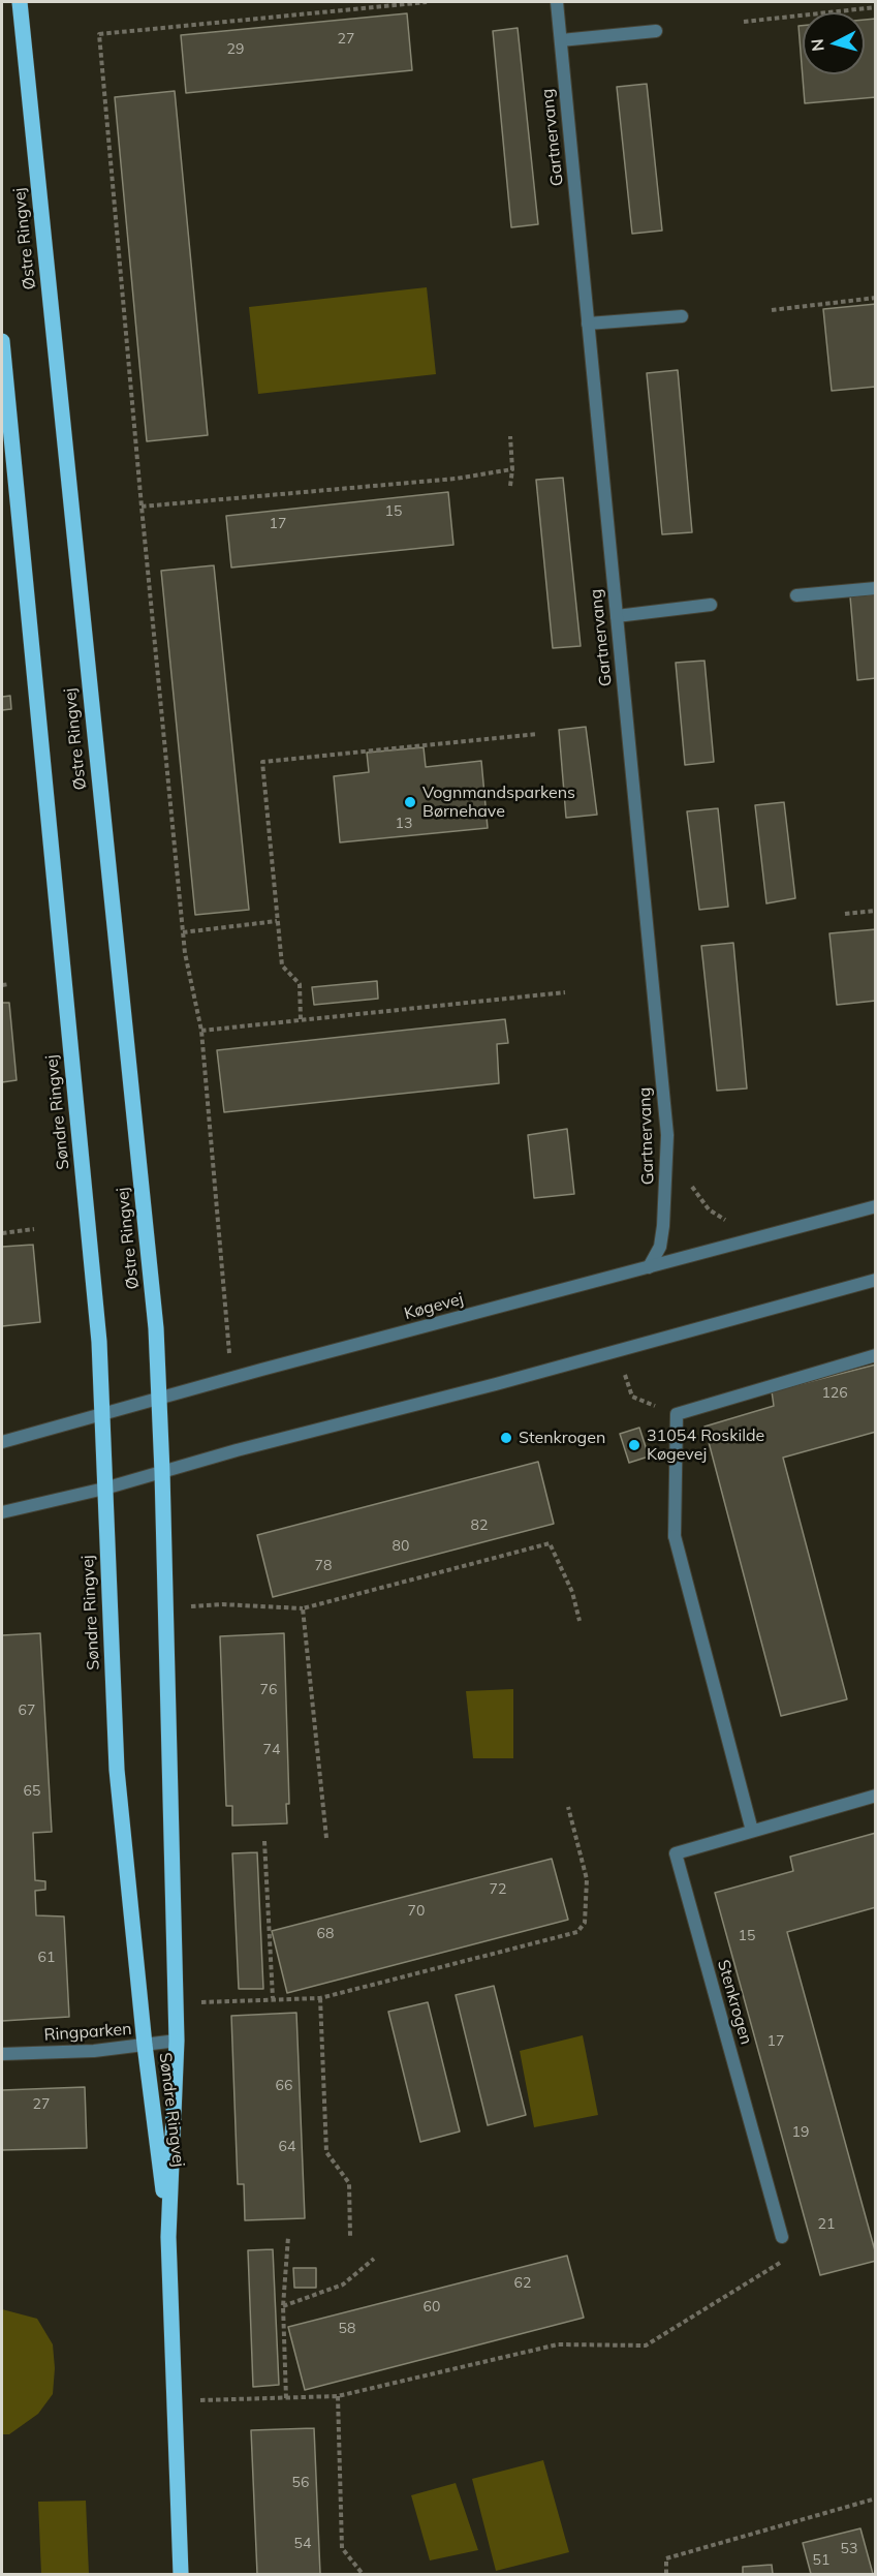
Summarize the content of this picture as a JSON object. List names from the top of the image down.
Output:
{
  "streets": {
    "main road": ["Østre Ringvej", "Søndre Ringvej"],
    "street": [
      "Gartnervang",
      "Køgevej",
      "Stenkrogen",
      "Ringparken"
    ]
  },
  "crossings": [
    ["Gartnervang", "Køgevej"],
    ["Østre Ringvej", "Søndre Ringvej"],
    ["Østre Ringvej", "Køgevej"],
    ["Søndre Ringvej", "Køgevej"],
    ["Søndre Ringvej", "Ringparken"]
  ],
  "places": ["Vognmandsparkens Børnehave", "Stenkrogen", "31054 Roskilde Køgevej"],
  "house_numbers": [
    "27",
    "29",
    "15",
    "17",
    "13",
    "126",
    "82",
    "80",
    "78",
    "76",
    "67",
    "74",
    "65",
    "72",
    "70",
    "68",
    "15",
    "61",
    "17",
    "66",
    "27",
    "19",
    "64",
    "21",
    "62",
    "60",
    "58",
    "56",
    "54",
    "53",
    "51"
  ],
  "north": "left"
}
